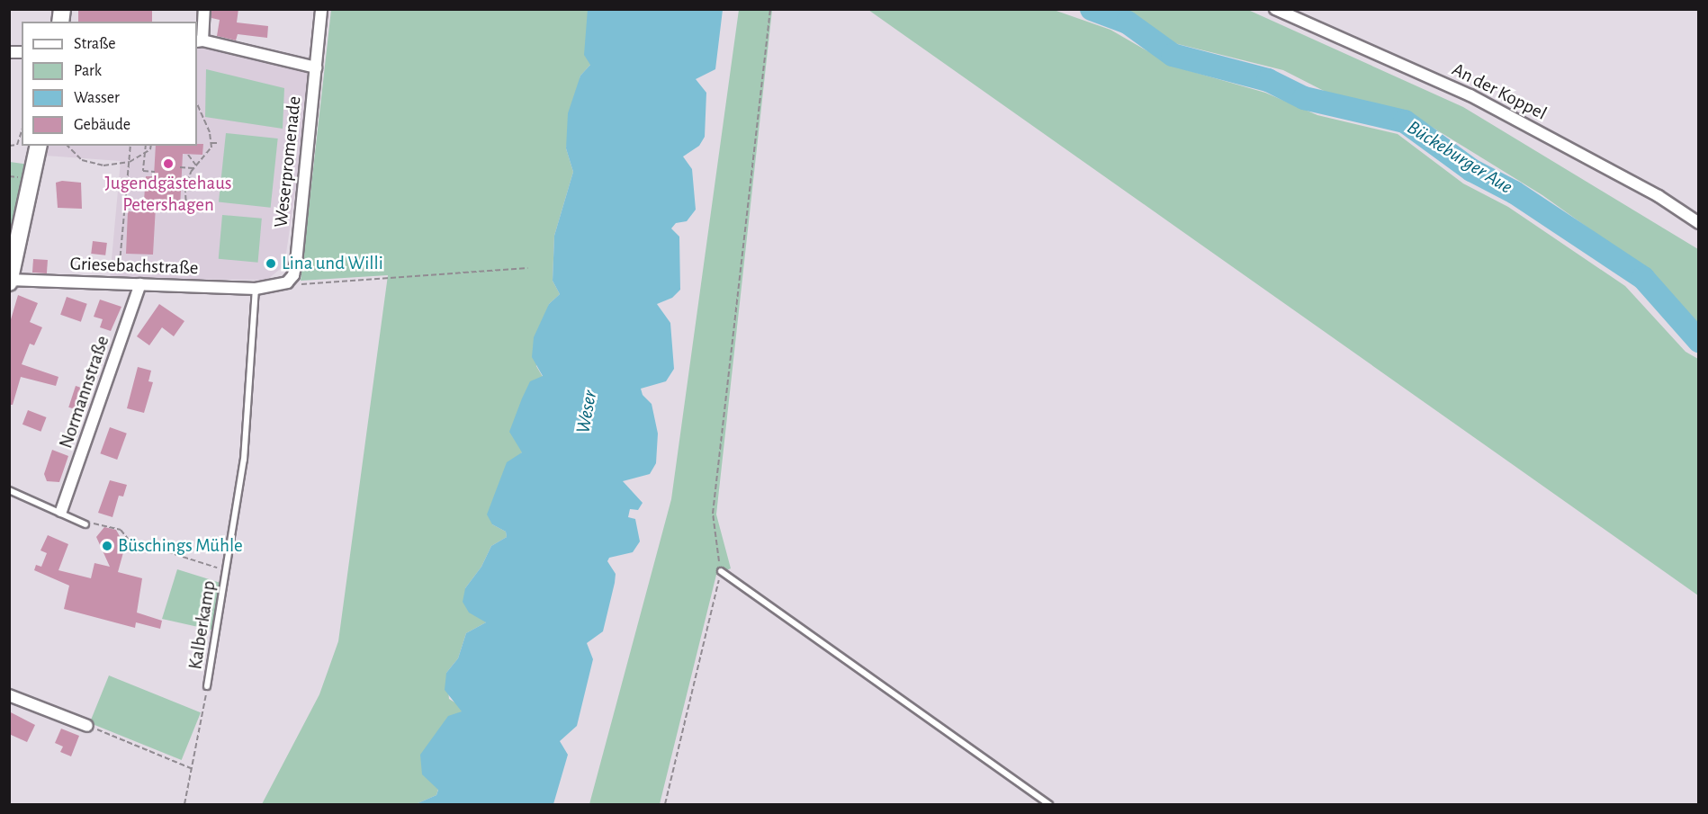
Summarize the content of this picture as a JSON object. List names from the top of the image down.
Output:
{
  "streets": {
    "street": [
      "An der Koppel",
      "Weserpromenade",
      "Griesebachstraße",
      "Normannstraße"
    ],
    "lane": ["Kalberkamp"]
  },
  "crossings": [
    ["Griesebachstraße", "Normannstraße"],
    ["Griesebachstraße", "Kalberkamp"]
  ],
  "water": ["Bückeburger Aue", "Weser"],
  "places": ["Jugendgästehaus Petershagen", "Lina und Willi", "Büschings Mühle"],
  "legend": [
    "Straße",
    "Park",
    "Wasser",
    "Gebäude"
  ]
}
